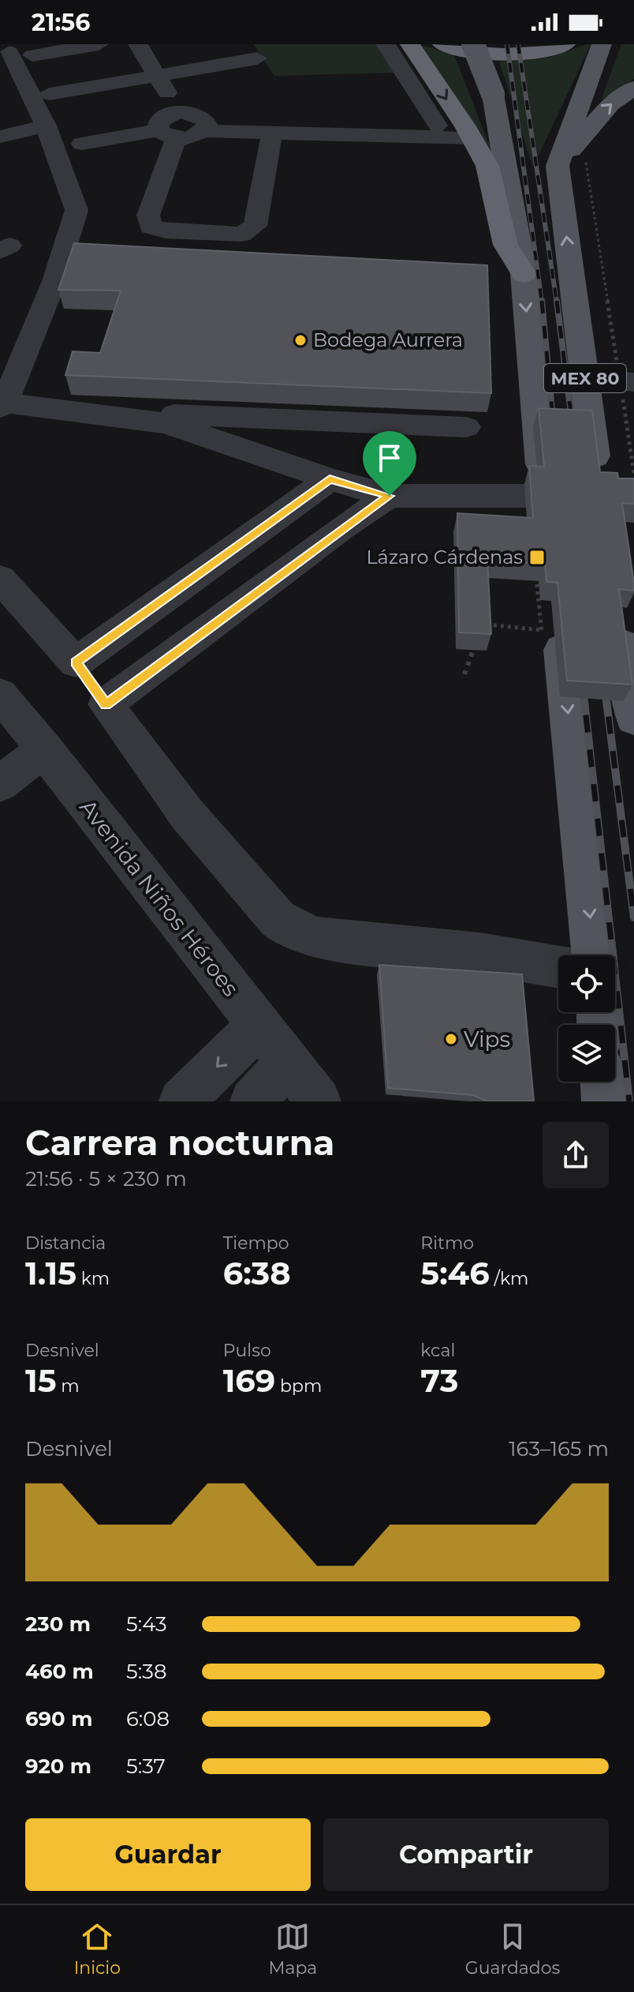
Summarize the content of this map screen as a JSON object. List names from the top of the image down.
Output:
{
  "streets": {
    "main road": ["MEX 80"],
    "street": ["Avenida Niños Héroes"]
  },
  "places": {
    "other": ["Bodega Aurrera", "Vips"],
    "transit": ["Lázaro Cárdenas"]
  },
  "page": {
    "status": "21:56",
    "heading": ["Carrera nocturna", "21:56 · 5 × 230 m"],
    "stats": [
      ["Distancia", "1.15 km"],
      ["Tiempo", "6:38"],
      ["Ritmo", "5:46 /km"],
      ["Desnivel", "15 m"],
      ["Pulso", "169 bpm"],
      ["kcal", "73"]
    ],
    "chart": ["Desnivel", "163–165 m"],
    "list": [
      {
        "name": "230 m",
        "note": "5:43"
      },
      {
        "name": "460 m",
        "note": "5:38"
      },
      {
        "name": "690 m",
        "note": "6:08"
      },
      {
        "name": "920 m",
        "note": "5:37"
      }
    ],
    "buttons": ["Guardar", "Compartir"],
    "tabs": ["Inicio", "Mapa", "Guardados"]
  }
}
